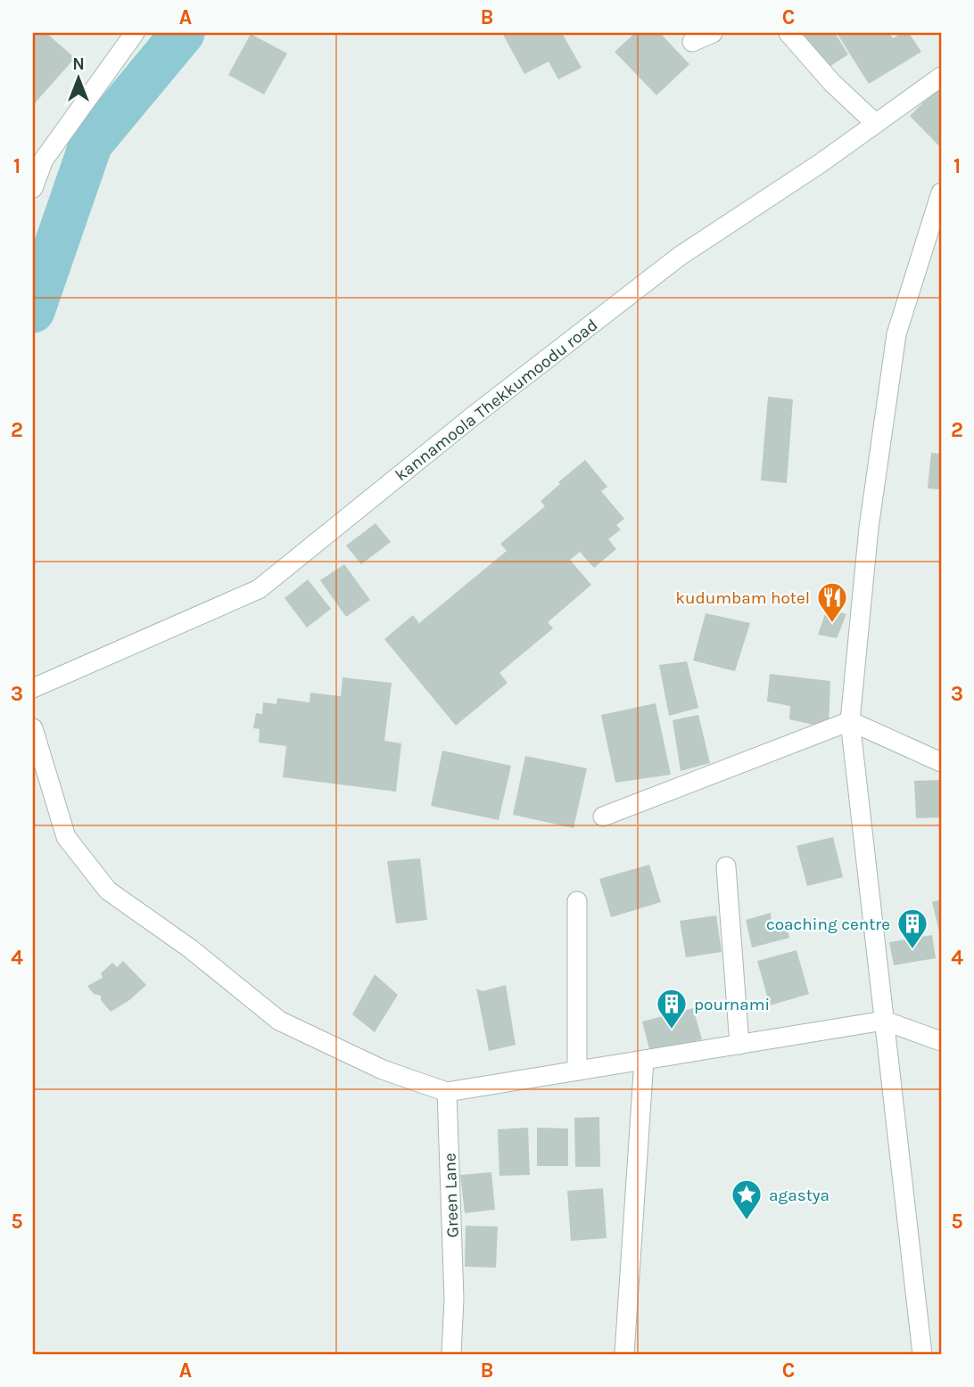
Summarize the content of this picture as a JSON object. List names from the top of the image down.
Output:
{
  "streets": {
    "street": ["kannamoola Thekkumoodu road", "Green Lane"]
  },
  "places": {
    "restaurant": ["kudumbam hotel"],
    "building": ["coaching centre", "pournami"],
    "place": ["agastya"]
  },
  "north": "top",
  "grid": {
    "columns": ["A", "B", "C"],
    "rows": [
      "1",
      "2",
      "3",
      "4",
      "5"
    ]
  }
}
